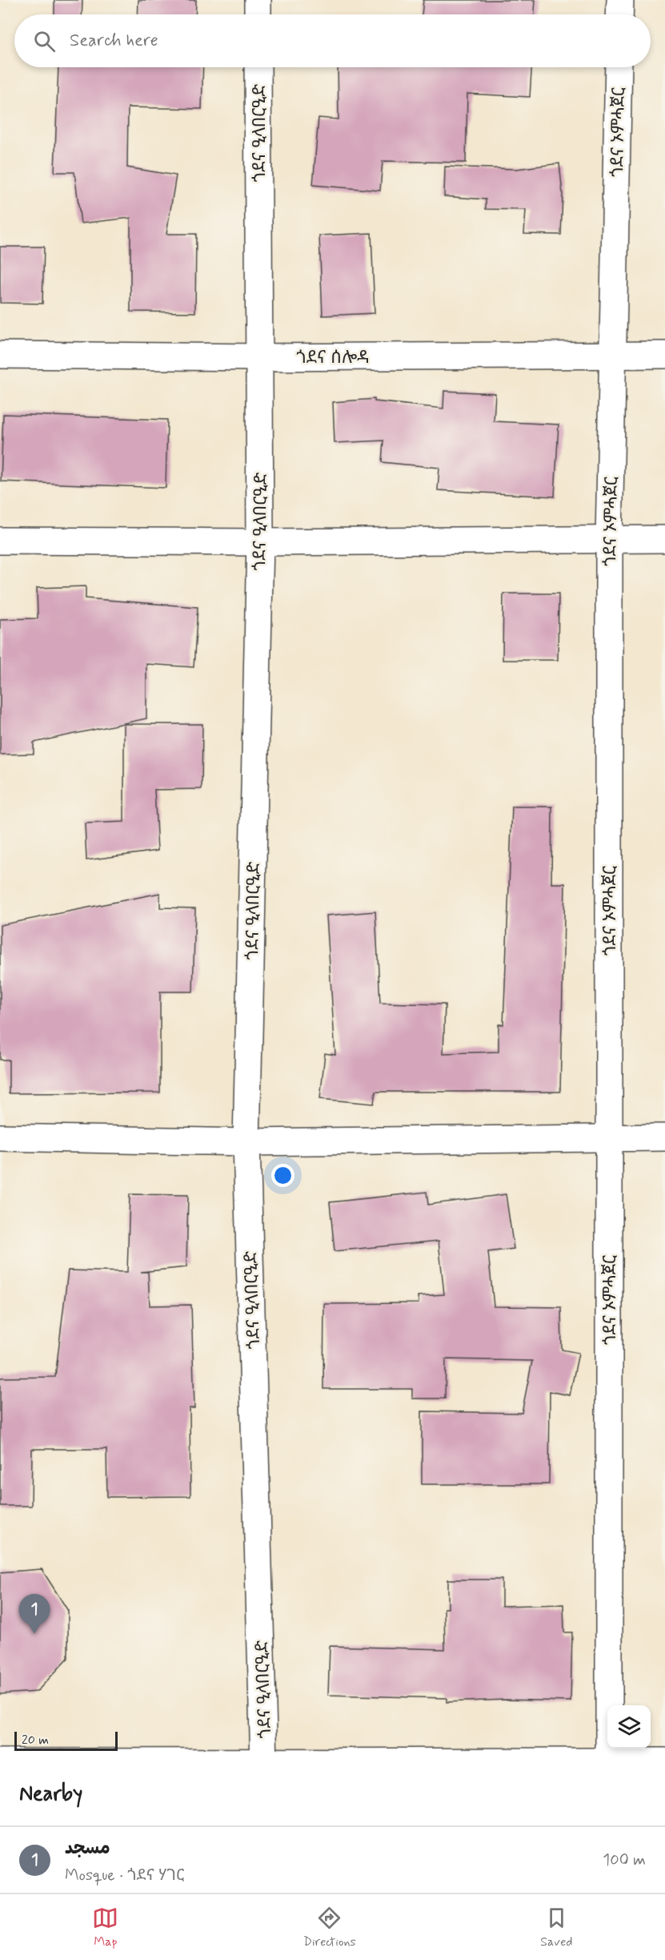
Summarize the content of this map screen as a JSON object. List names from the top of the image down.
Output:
{
  "streets": {
    "street": ["ጎደና ኦምሓጀር", "ጎደና ዒላበርዒድ", "ጎደና ሰሎዳ"]
  },
  "crossings": [
    ["ጎደና ኦምሓጀር", "ጎደና ሰሎዳ"],
    ["ጎደና ዒላበርዒድ", "ጎደና ሰሎዳ"]
  ],
  "scale_bar": "20 m",
  "page": {
    "search": "Search here",
    "pins": "1",
    "scale": "20 m",
    "heading": "Nearby",
    "list": [
      {
        "mark": "1",
        "name": "مسجد",
        "note": "Mosque · ጎደና ሃገር",
        "value": "100 m"
      }
    ],
    "nav": ["Map", "Directions", "Saved"]
  }
}
